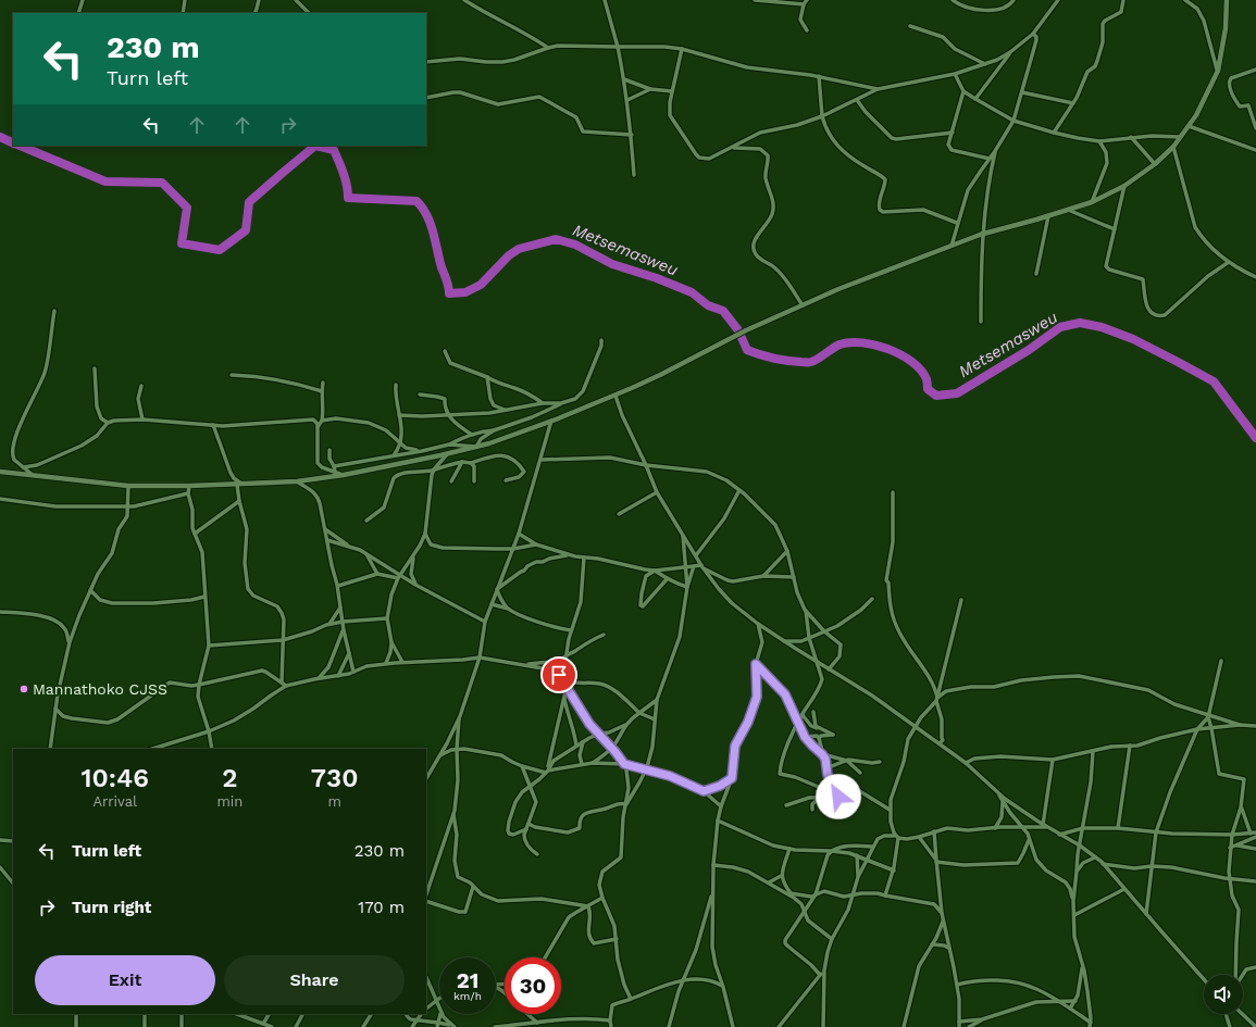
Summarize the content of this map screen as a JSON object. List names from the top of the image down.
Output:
{
  "water": ["Metsemasweu"],
  "places": ["Mannathoko CJSS"],
  "page": {
    "turn": ["230 m", "Turn left"],
    "eta": [
      "10:46",
      "Arrival",
      "2",
      "min",
      "730",
      "m"
    ],
    "list": [
      {
        "name": "Turn left",
        "value": "230 m"
      },
      {
        "name": "Turn right",
        "value": "170 m"
      }
    ],
    "buttons": ["Exit", "Share"],
    "speed": "21 km/h",
    "limit": "30"
  }
}
